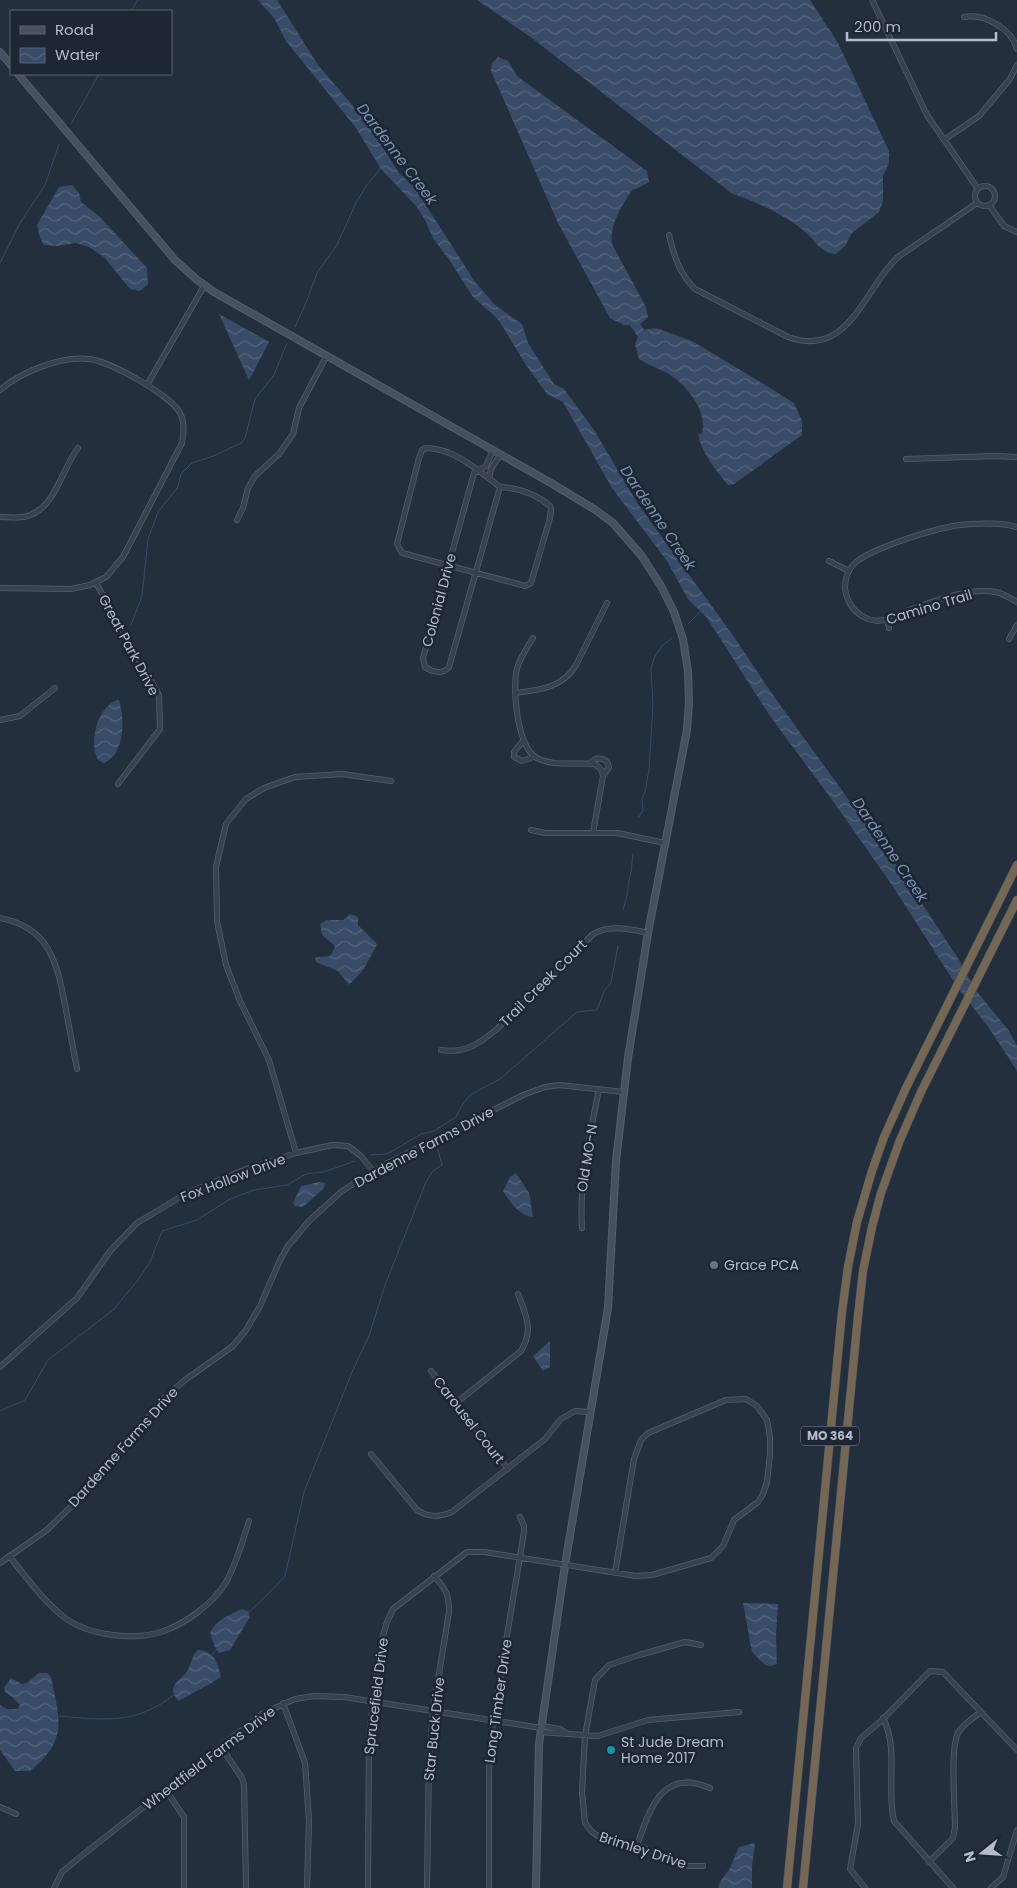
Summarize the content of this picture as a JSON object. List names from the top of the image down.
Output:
{
  "streets": {
    "highway": ["MO 364"],
    "street": [
      "Colonial Drive",
      "Camino Trail",
      "Great Park Drive",
      "Trail Creek Court",
      "Dardenne Farms Drive",
      "Old MO-N",
      "Fox Hollow Drive",
      "Carousel Court",
      "Sprucefield Drive",
      "Long Timber Drive",
      "Star Buck Drive",
      "Wheatfield Farms Drive",
      "Brimley Drive"
    ]
  },
  "crossings": [
    ["Dardenne Farms Drive", "Old MO-N"],
    ["Dardenne Farms Drive", "Fox Hollow Drive"],
    ["Sprucefield Drive", "Long Timber Drive"],
    ["Sprucefield Drive", "Star Buck Drive"],
    ["Sprucefield Drive", "Wheatfield Farms Drive"],
    ["Long Timber Drive", "Wheatfield Farms Drive"],
    ["Star Buck Drive", "Wheatfield Farms Drive"],
    ["Wheatfield Farms Drive", "Brimley Drive"]
  ],
  "water": ["Dardenne Creek"],
  "places": ["Grace PCA", "St Jude Dream Home 2017"],
  "legend": ["Road", "Water"],
  "scale_bar": "200 m",
  "north": "left"
}
